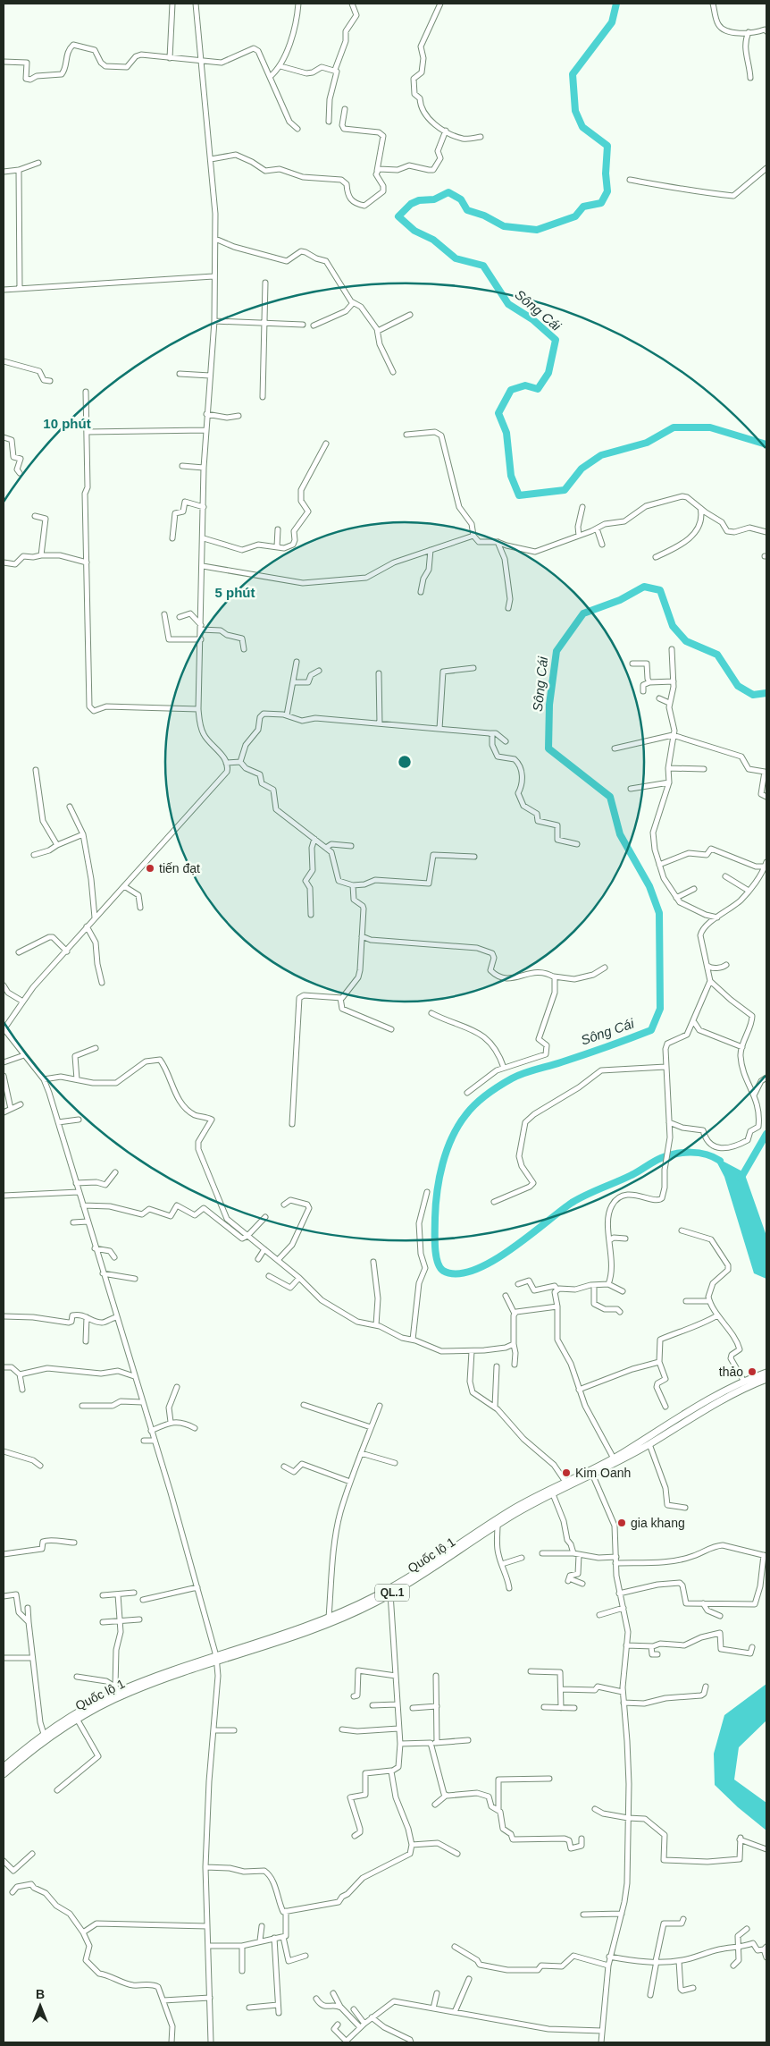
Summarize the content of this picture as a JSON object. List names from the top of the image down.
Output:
{
  "streets": {
    "highway": ["Quốc lộ 1", "QL.1"]
  },
  "water": ["Sông Cái"],
  "places": [
    "tiến đạt",
    "thảo",
    "Kim Oanh",
    "gia khang"
  ],
  "north": "top",
  "rings": ["10 phút", "5 phút"]
}
